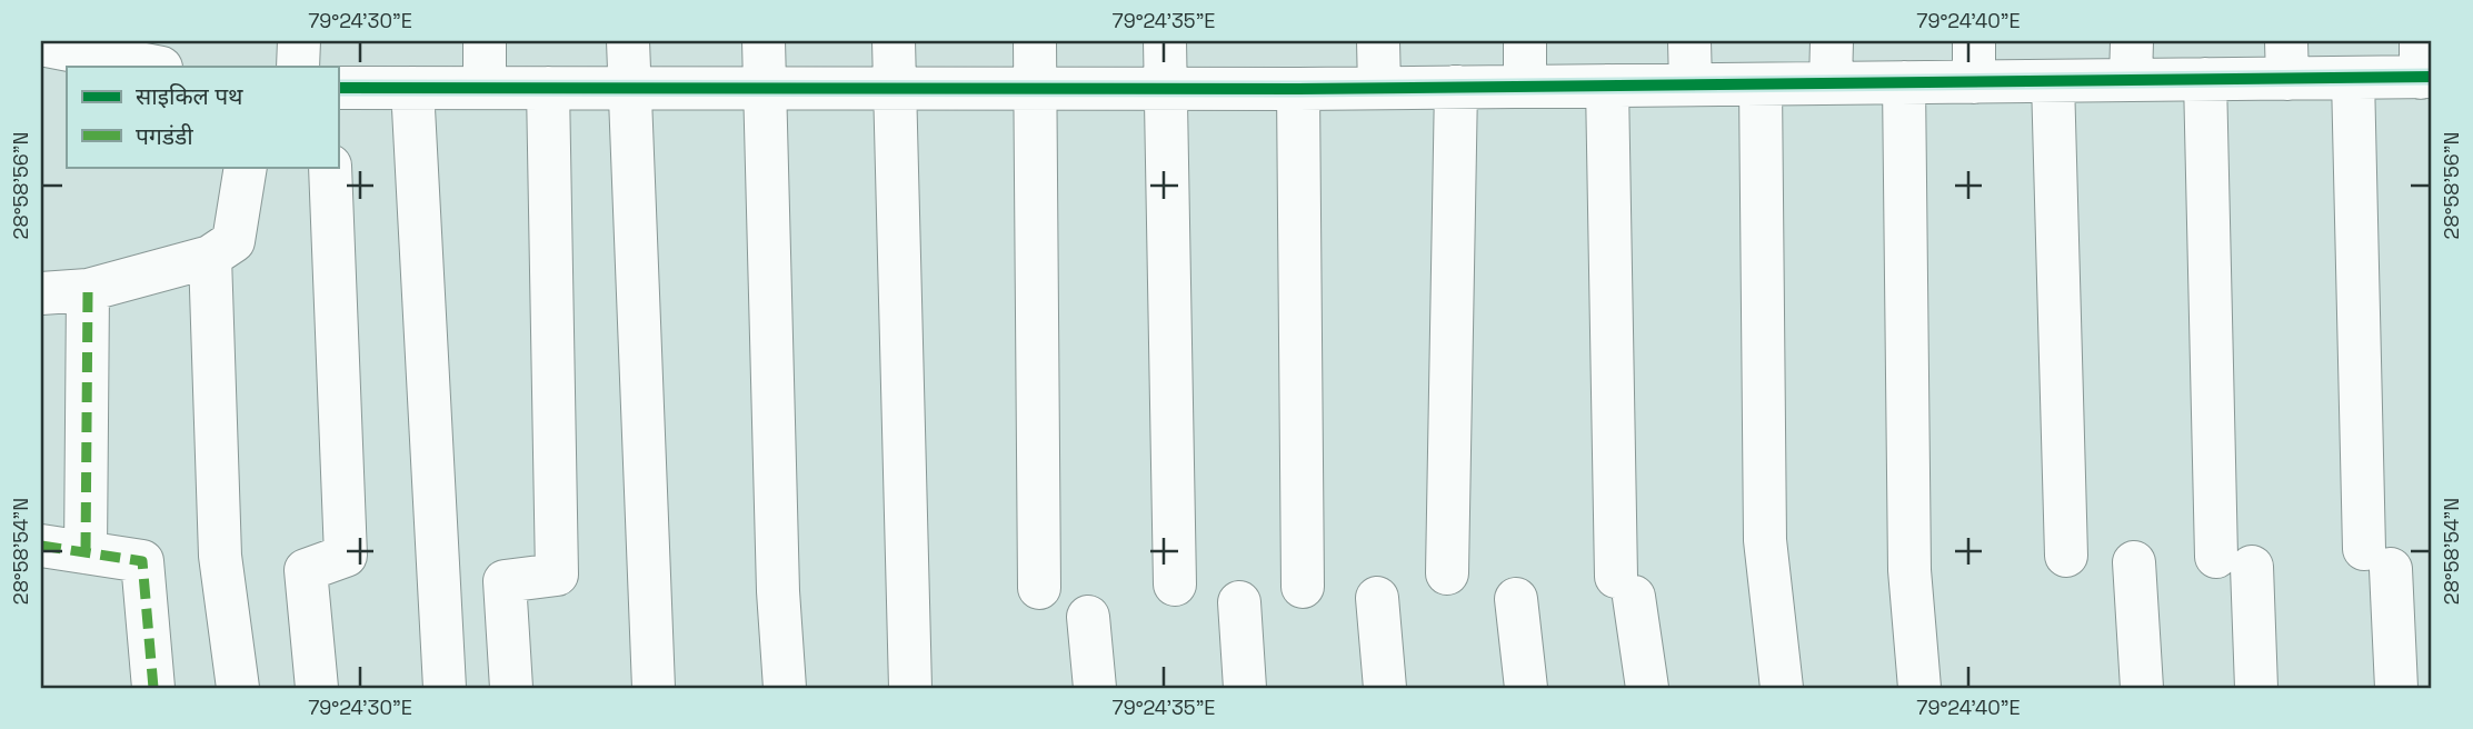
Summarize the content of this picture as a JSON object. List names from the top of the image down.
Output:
{
  "legend": ["साइकिल पथ", "पगडंडी"],
  "coordinates": [
    "79°24'30\"E",
    "79°24'35\"E",
    "79°24'40\"E",
    "28°58'56\"N",
    "28°58'54\"N"
  ]
}
